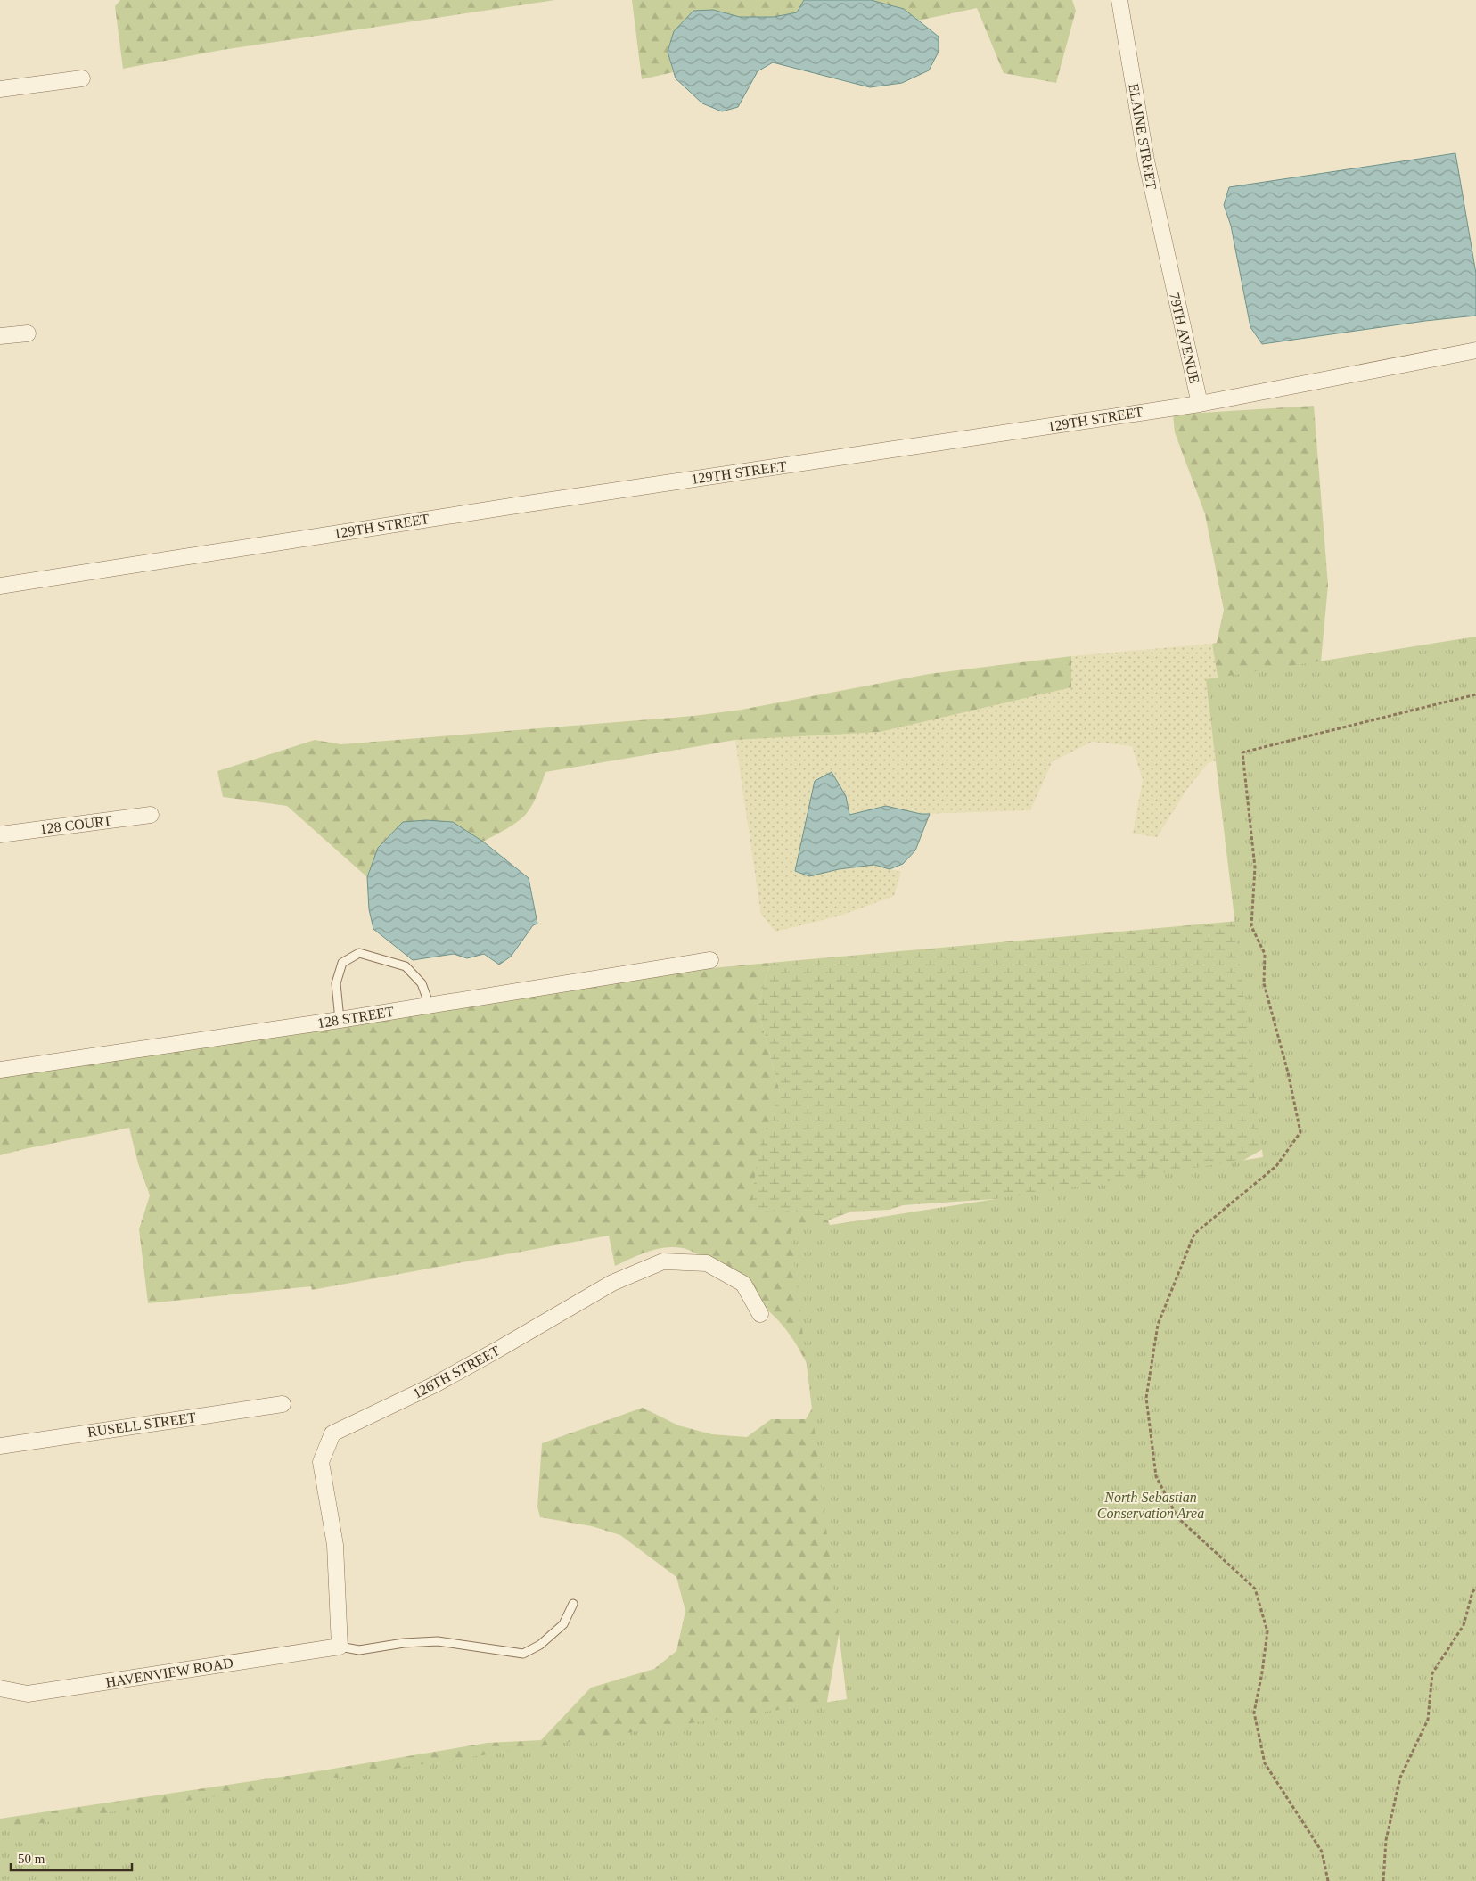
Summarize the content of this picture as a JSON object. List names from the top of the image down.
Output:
{
  "streets": {
    "street": [
      "ELAINE STREET",
      "79TH AVENUE",
      "129TH STREET",
      "128 COURT",
      "128 STREET",
      "126TH STREET",
      "RUSELL STREET",
      "HAVENVIEW ROAD"
    ]
  },
  "crossings": [
    ["ELAINE STREET", "79TH AVENUE"],
    ["79TH AVENUE", "129TH STREET"],
    ["126TH STREET", "HAVENVIEW ROAD"]
  ],
  "parks": ["North Sebastian Conservation Area"],
  "scale_bar": "50 m"
}
